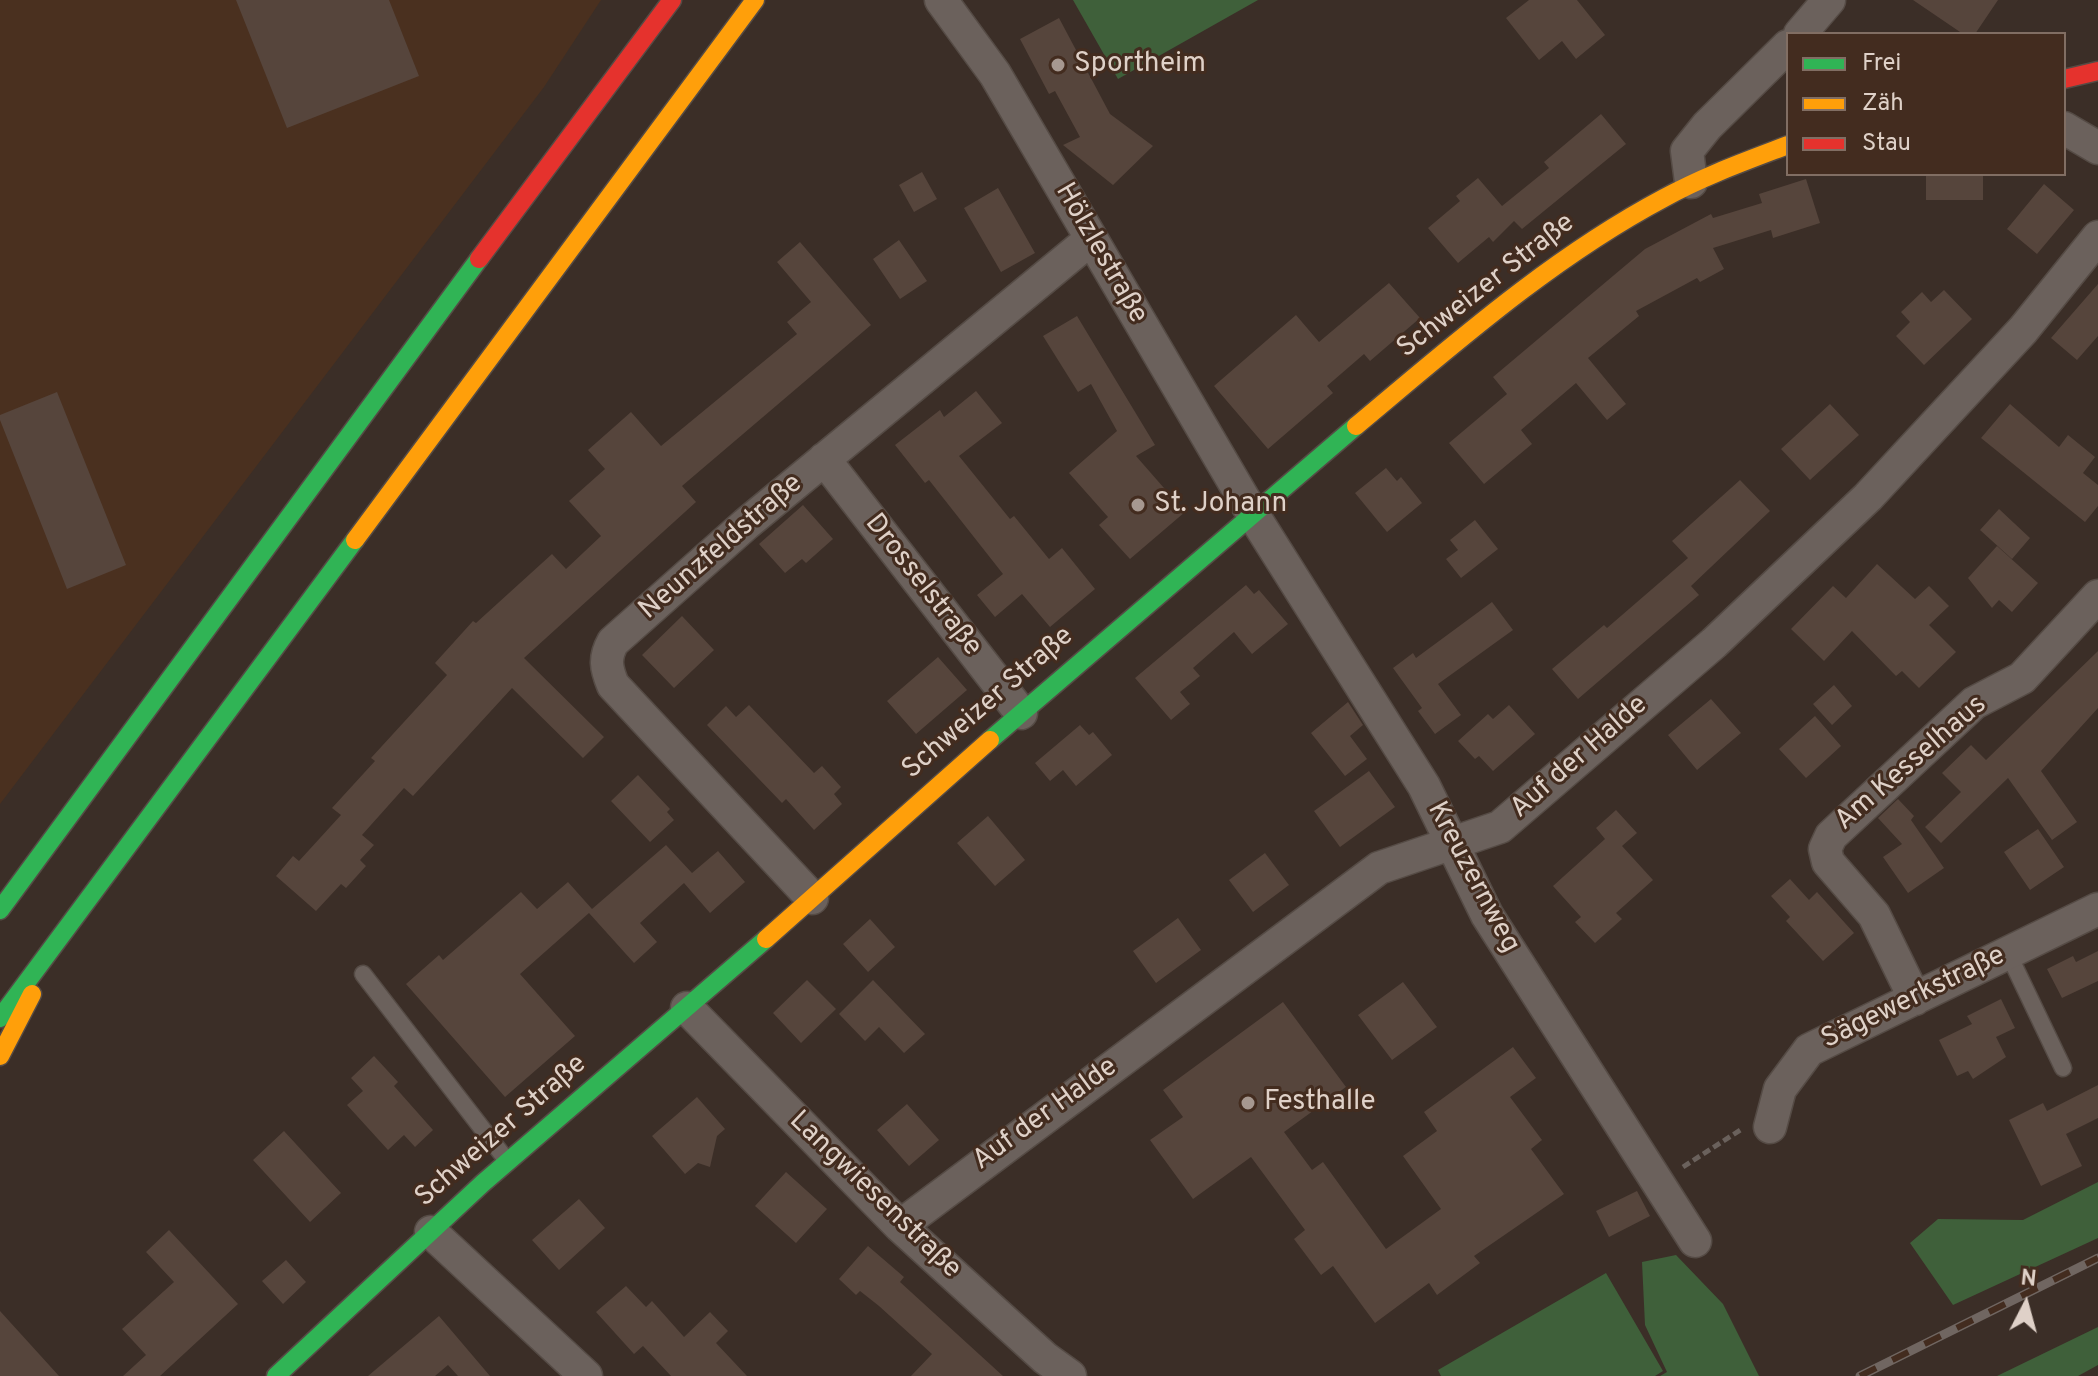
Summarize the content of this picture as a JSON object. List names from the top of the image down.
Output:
{
  "streets": {
    "main road": ["Schweizer Straße"],
    "street": [
      "Hölzlestraße",
      "Neunzfeldstraße",
      "Drosselstraße",
      "Auf der Halde",
      "Am Kesselhaus",
      "Kreuzernweg",
      "Sägewerkstraße",
      "Langwiesenstraße"
    ]
  },
  "crossings": [
    ["Hölzlestraße", "Schweizer Straße"],
    ["Hölzlestraße", "Neunzfeldstraße"],
    ["Hölzlestraße", "Kreuzernweg"],
    ["Schweizer Straße", "Neunzfeldstraße"],
    ["Schweizer Straße", "Drosselstraße"],
    ["Schweizer Straße", "Kreuzernweg"],
    ["Schweizer Straße", "Langwiesenstraße"],
    ["Neunzfeldstraße", "Drosselstraße"],
    ["Auf der Halde", "Kreuzernweg"],
    ["Auf der Halde", "Langwiesenstraße"],
    ["Am Kesselhaus", "Sägewerkstraße"]
  ],
  "places": ["Sportheim", "St. Johann", "Festhalle"],
  "legend": ["Frei", "Zäh", "Stau"],
  "north": "top"
}
